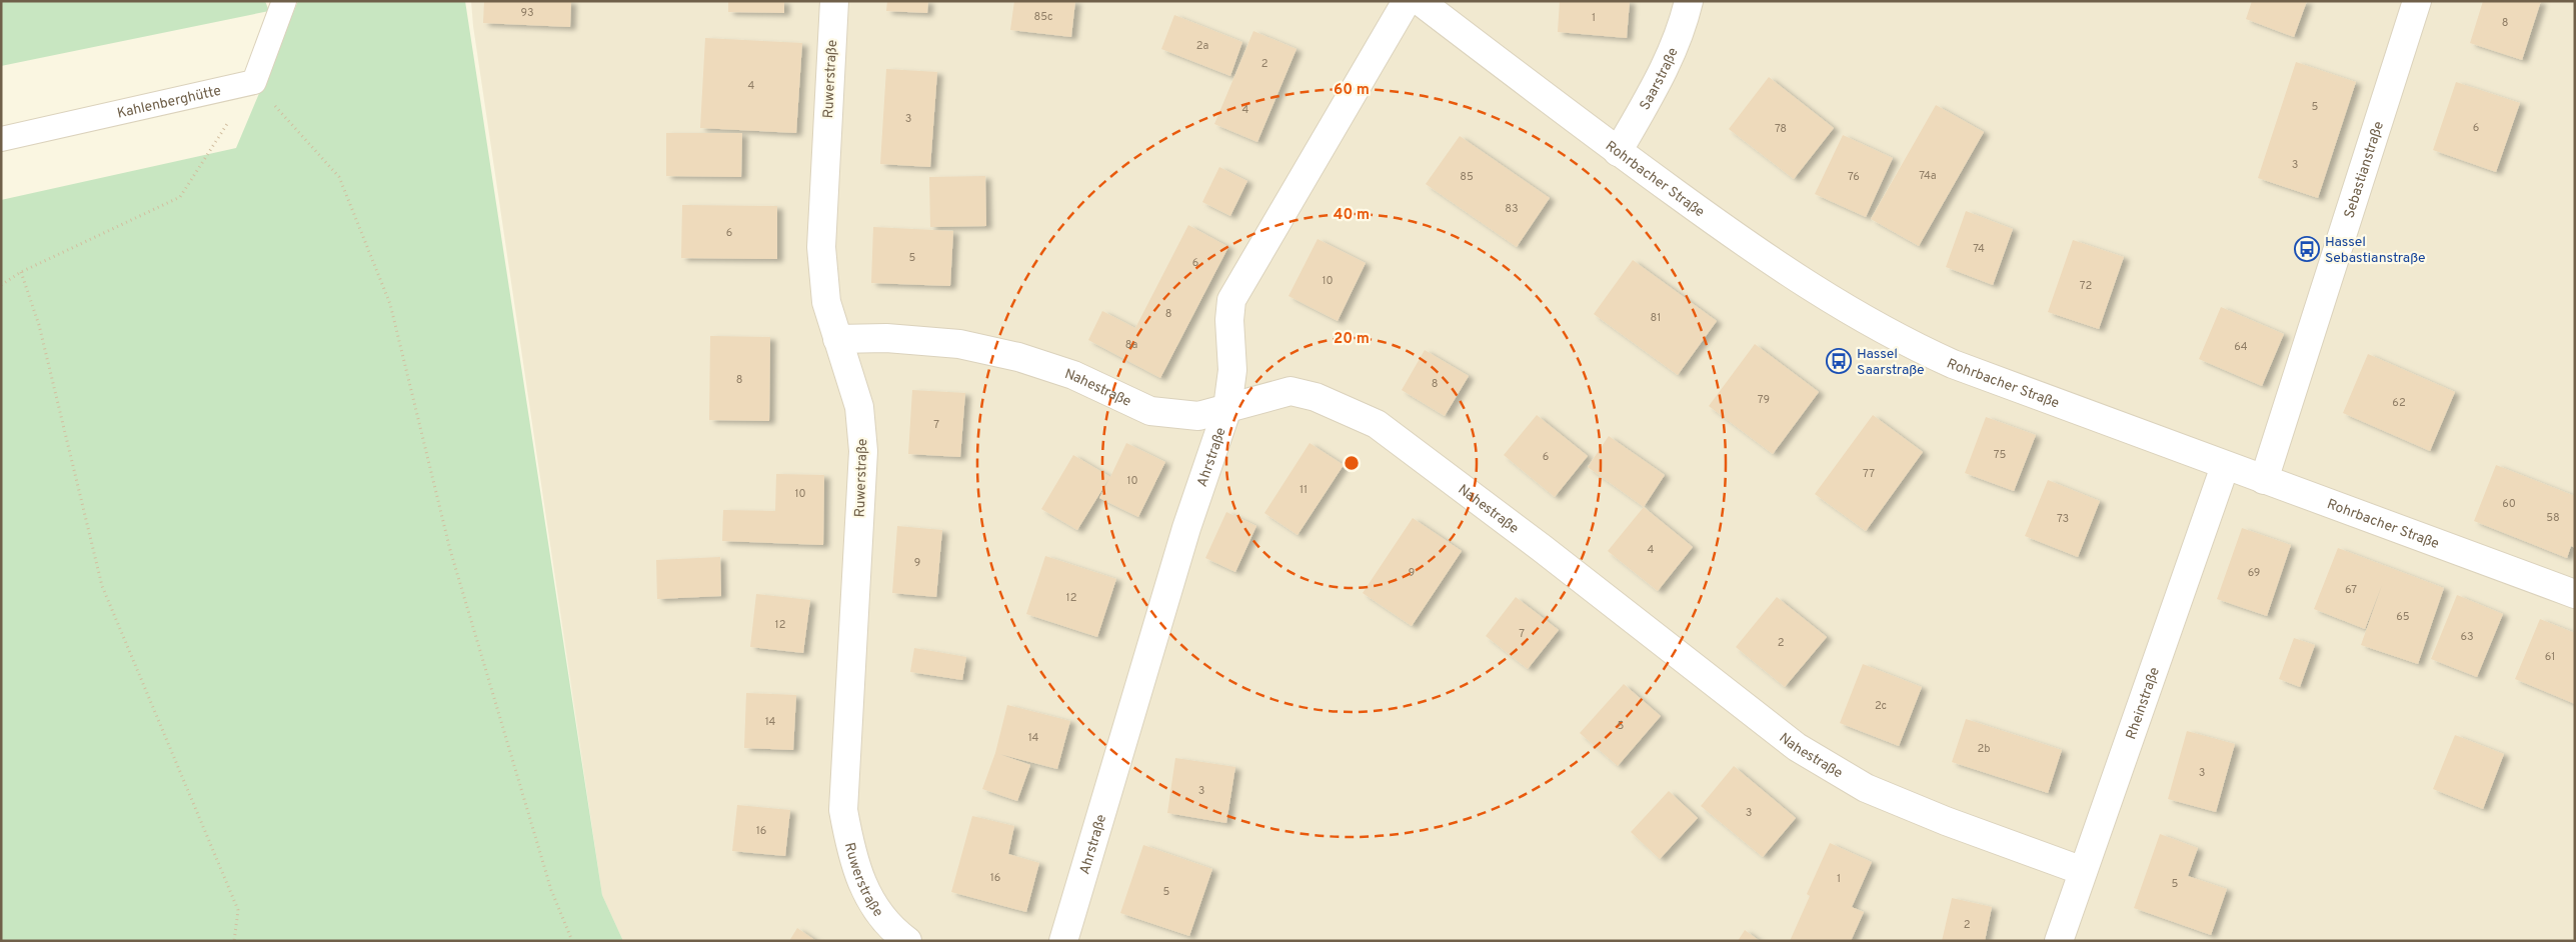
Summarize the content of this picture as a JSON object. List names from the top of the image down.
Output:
{
  "streets": {
    "street": [
      "Saarstraße",
      "Ruwerstraße",
      "Sebastianstraße",
      "Rohrbacher Straße",
      "Nahestraße",
      "Ahrstraße",
      "Rheinstraße"
    ],
    "lane": ["Kahlenberghütte"]
  },
  "crossings": [
    ["Saarstraße", "Rohrbacher Straße"],
    ["Ruwerstraße", "Nahestraße"],
    ["Sebastianstraße", "Rohrbacher Straße"],
    ["Rohrbacher Straße", "Rheinstraße"],
    ["Nahestraße", "Ahrstraße"],
    ["Nahestraße", "Rheinstraße"]
  ],
  "places": {
    "bus stop": ["Hassel Sebastianstraße", "Hassel Saarstraße"]
  },
  "house_numbers": [
    "93",
    "85c",
    "1",
    "8",
    "2a",
    "2",
    "4",
    "5",
    "4",
    "3",
    "6",
    "78",
    "3",
    "74a",
    "85",
    "76",
    "83",
    "6",
    "74",
    "5",
    "6",
    "10",
    "72",
    "8",
    "81",
    "8a",
    "64",
    "8",
    "8",
    "79",
    "62",
    "7",
    "75",
    "6",
    "77",
    "10",
    "11",
    "10",
    "60",
    "58",
    "73",
    "4",
    "9",
    "9",
    "69",
    "67",
    "12",
    "65",
    "12",
    "7",
    "63",
    "2",
    "61",
    "2c",
    "14",
    "5",
    "14",
    "2b",
    "3",
    "3",
    "3",
    "16",
    "16",
    "1",
    "5",
    "5",
    "2"
  ],
  "rings": ["60 m", "40 m", "20 m"]
}
